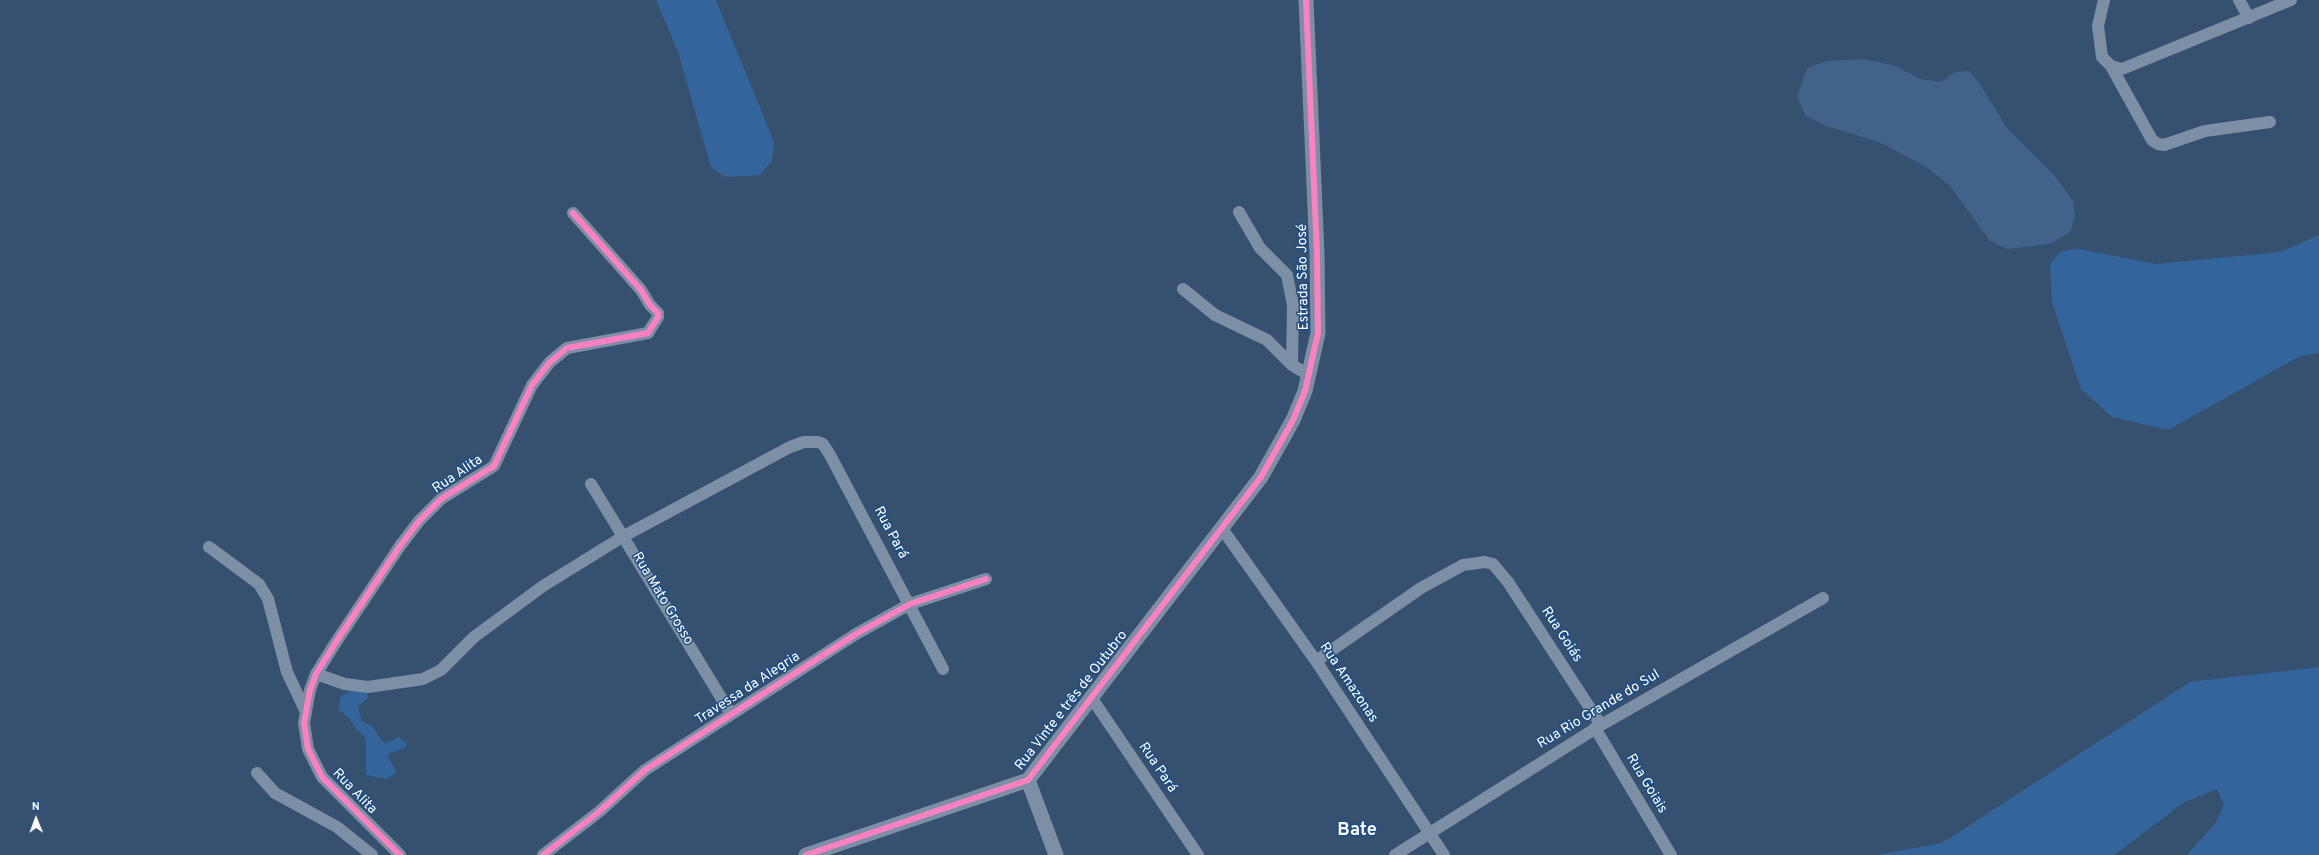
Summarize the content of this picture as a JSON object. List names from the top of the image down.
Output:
{
  "streets": {
    "street": [
      "Estrada São José",
      "Rua Alita",
      "Rua Pará",
      "Rua Mato Grosso",
      "Rua Goiás",
      "Rua Amazonas",
      "Travessa da Alegria",
      "Rua Vinte e três de Outubro",
      "Rua Rio Grande do Sul",
      "Rua Goiais"
    ]
  },
  "crossings": [
    ["Estrada São José", "Rua Amazonas"],
    ["Estrada São José", "Rua Vinte e três de Outubro"],
    ["Rua Pará", "Rua Mato Grosso"],
    ["Rua Pará", "Travessa da Alegria"],
    ["Rua Pará", "Rua Vinte e três de Outubro"],
    ["Rua Mato Grosso", "Travessa da Alegria"],
    ["Rua Goiás", "Rua Amazonas"],
    ["Rua Goiás", "Rua Rio Grande do Sul"],
    ["Rua Goiás", "Rua Goiais"],
    ["Rua Amazonas", "Rua Vinte e três de Outubro"],
    ["Rua Amazonas", "Rua Rio Grande do Sul"],
    ["Rua Rio Grande do Sul", "Rua Goiais"]
  ],
  "districts": ["Bate"],
  "north": "top"
}
